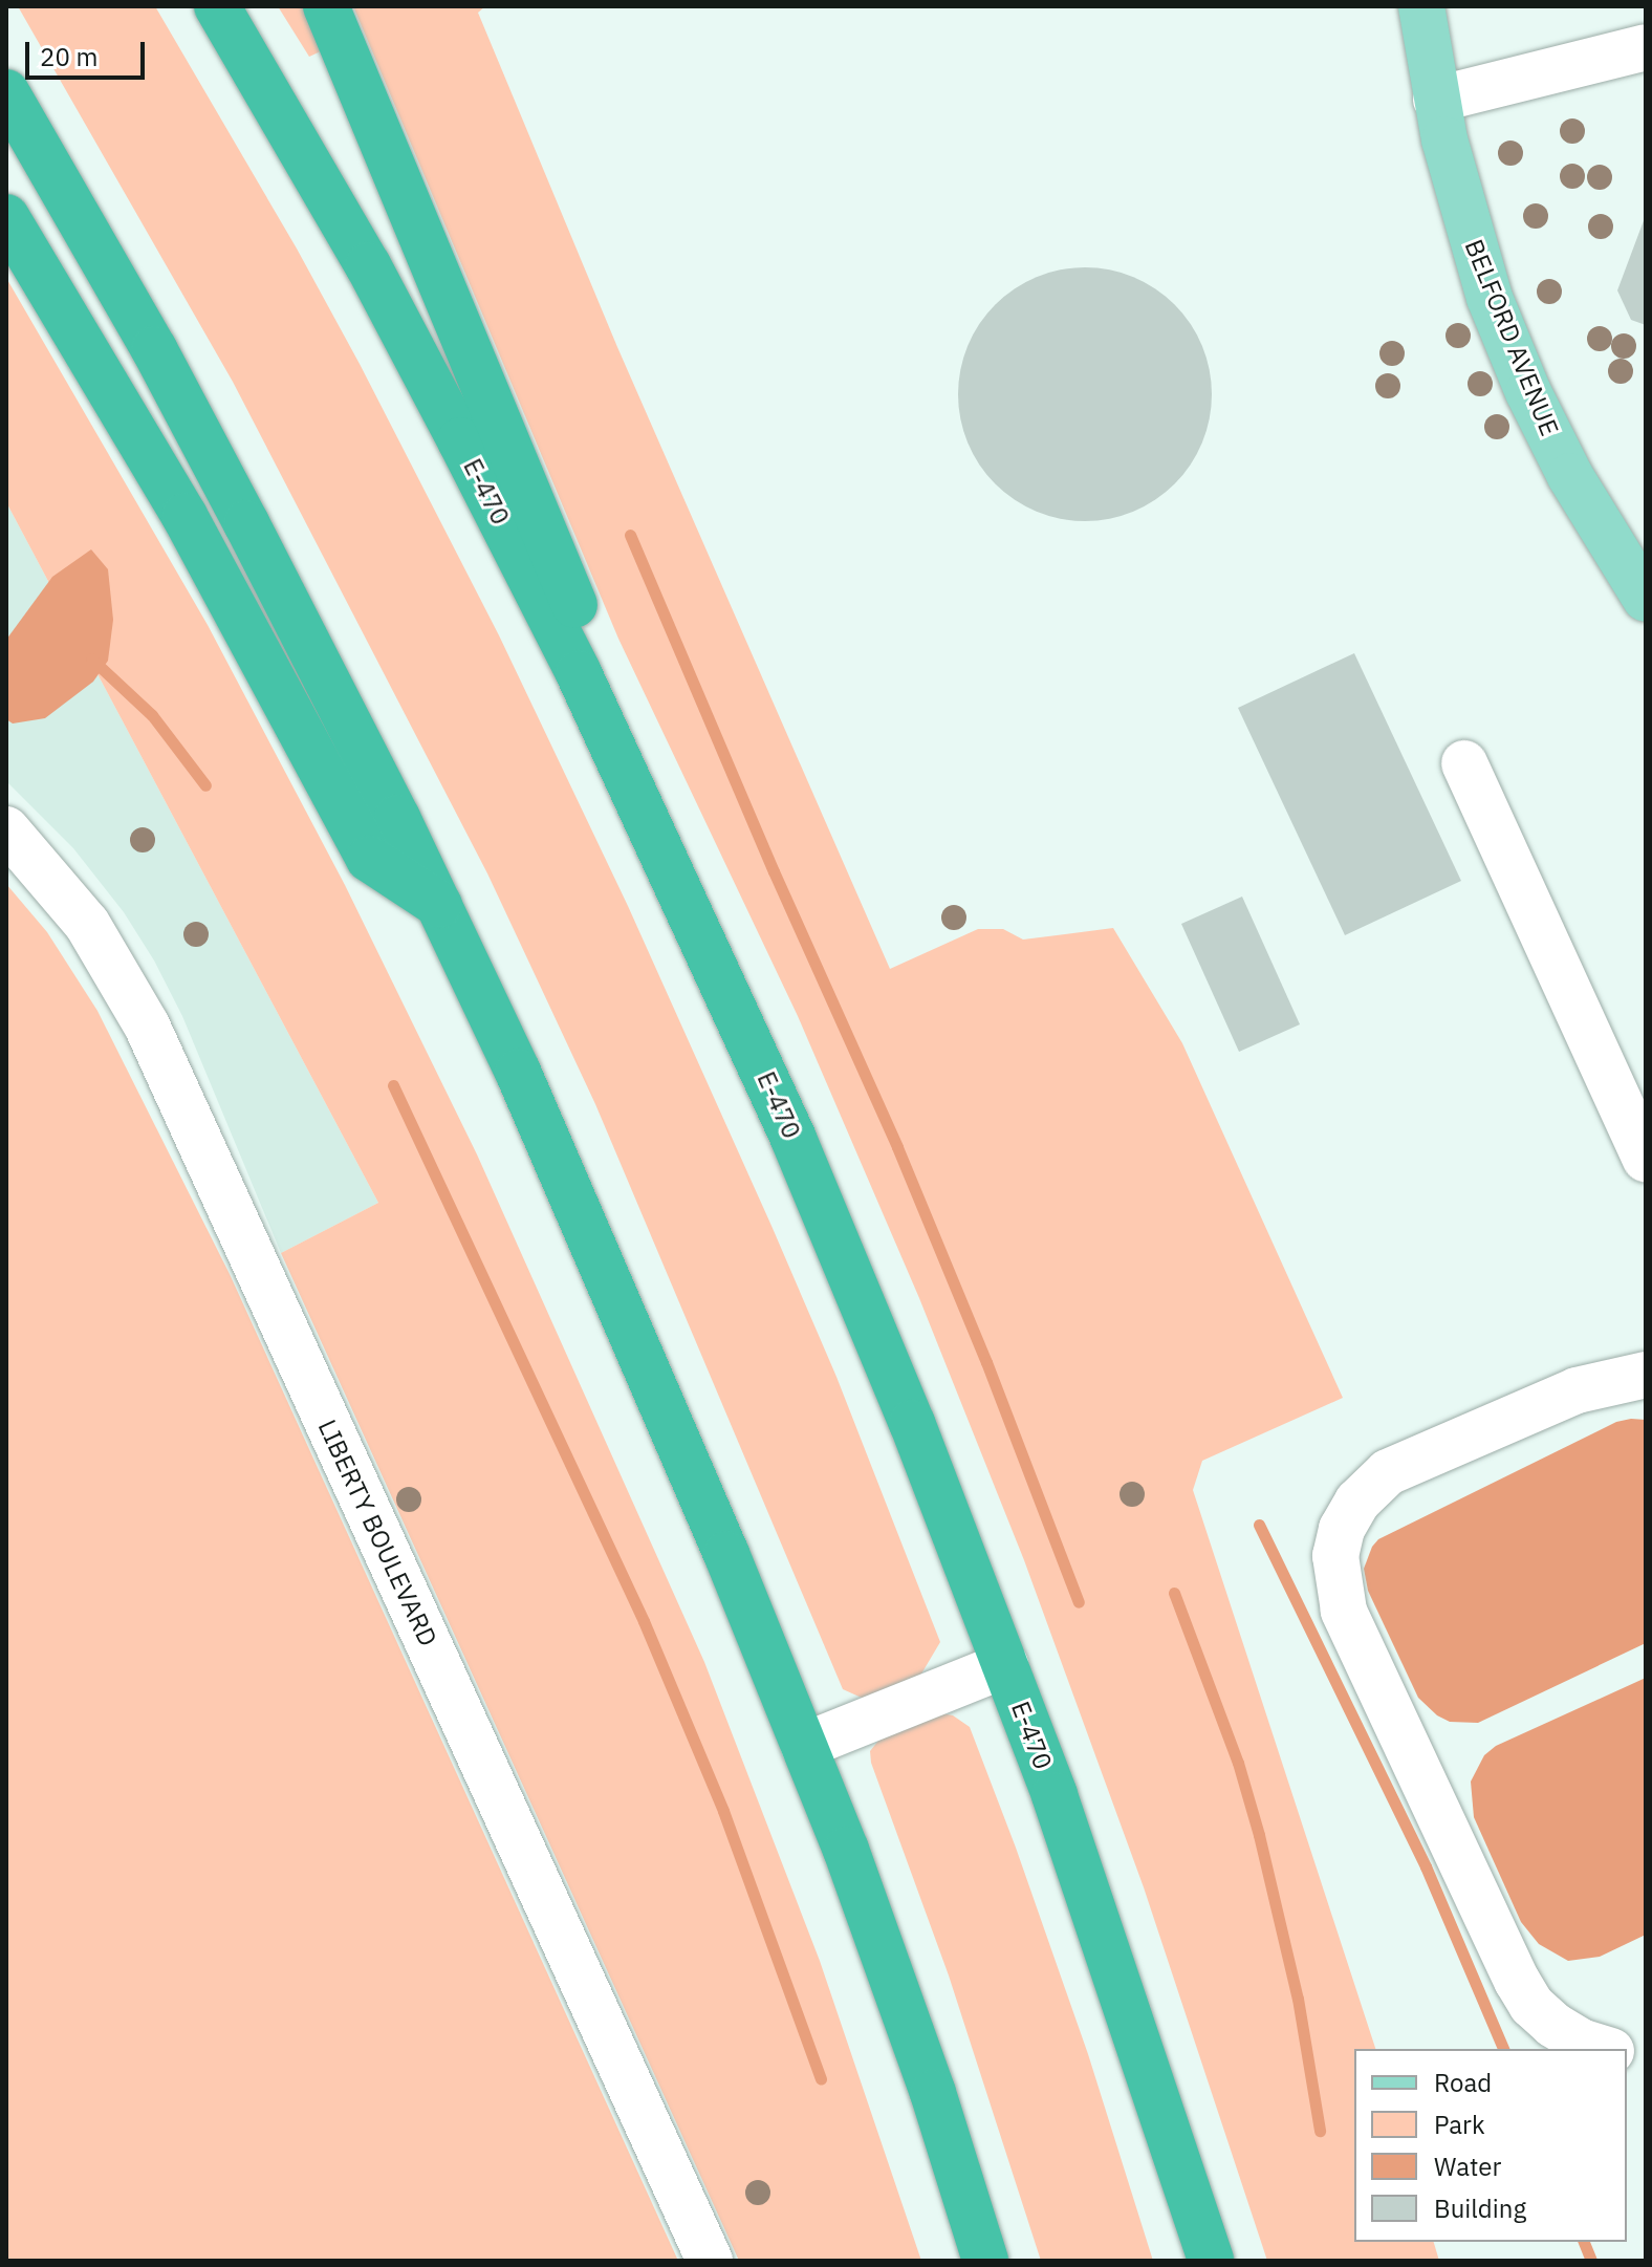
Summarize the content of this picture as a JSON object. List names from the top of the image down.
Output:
{
  "streets": {
    "highway": ["E-470"],
    "main road": ["BELFORD AVENUE"],
    "street": ["LIBERTY BOULEVARD"]
  },
  "legend": [
    "Road",
    "Park",
    "Water",
    "Building"
  ],
  "scale_bar": "20 m"
}
